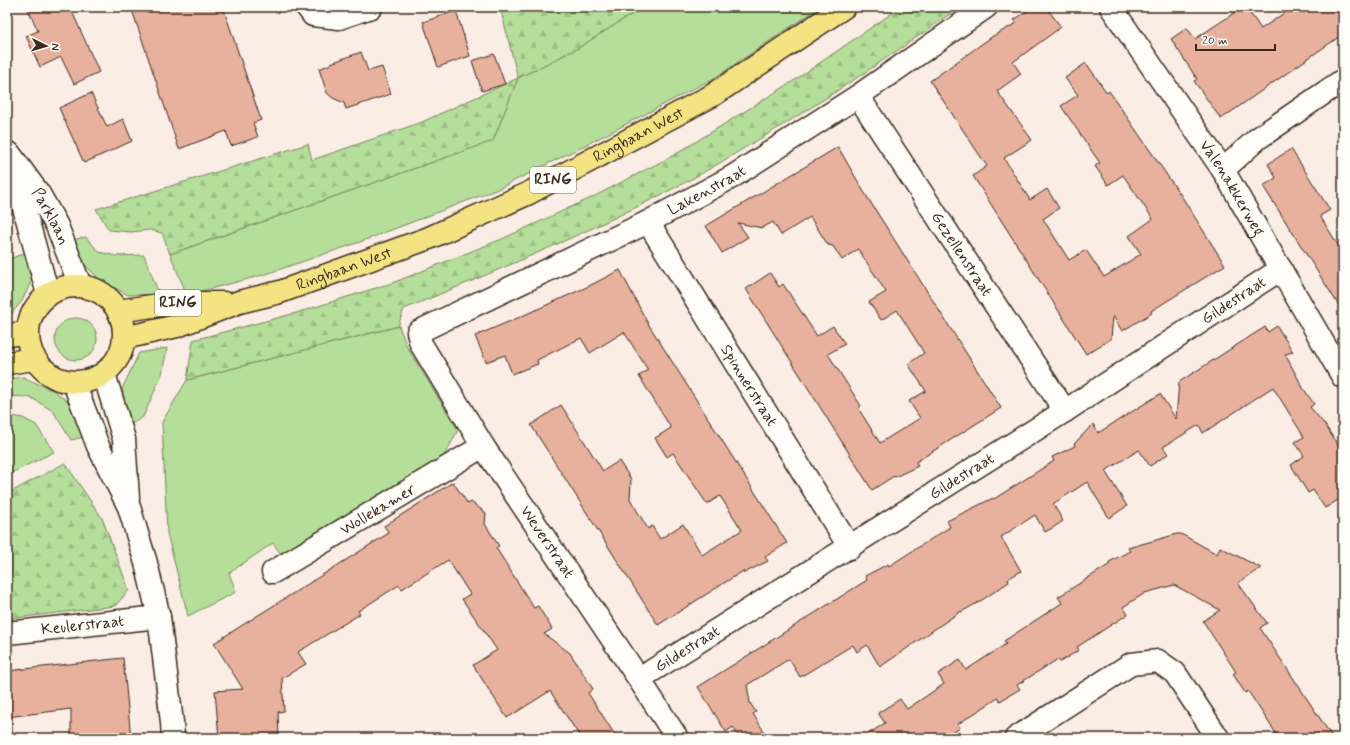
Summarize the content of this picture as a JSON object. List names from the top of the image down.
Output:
{
  "streets": {
    "main road": ["Ringbaan West", "RING"],
    "street": [
      "Valenakkerweg",
      "Lakenstraat",
      "Parklaan",
      "Gezellenstraat",
      "Gildestraat",
      "Spinnerstraat",
      "Wollekamer",
      "Weverstraat",
      "Keulerstraat"
    ]
  },
  "crossings": [
    ["Ringbaan West", "Parklaan"],
    ["Valenakkerweg", "Gildestraat"],
    ["Lakenstraat", "Gezellenstraat"],
    ["Lakenstraat", "Spinnerstraat"],
    ["Lakenstraat", "Weverstraat"],
    ["Gezellenstraat", "Gildestraat"],
    ["Gildestraat", "Spinnerstraat"],
    ["Gildestraat", "Weverstraat"],
    ["Wollekamer", "Weverstraat"]
  ],
  "scale_bar": "20 m",
  "north": "right"
}
